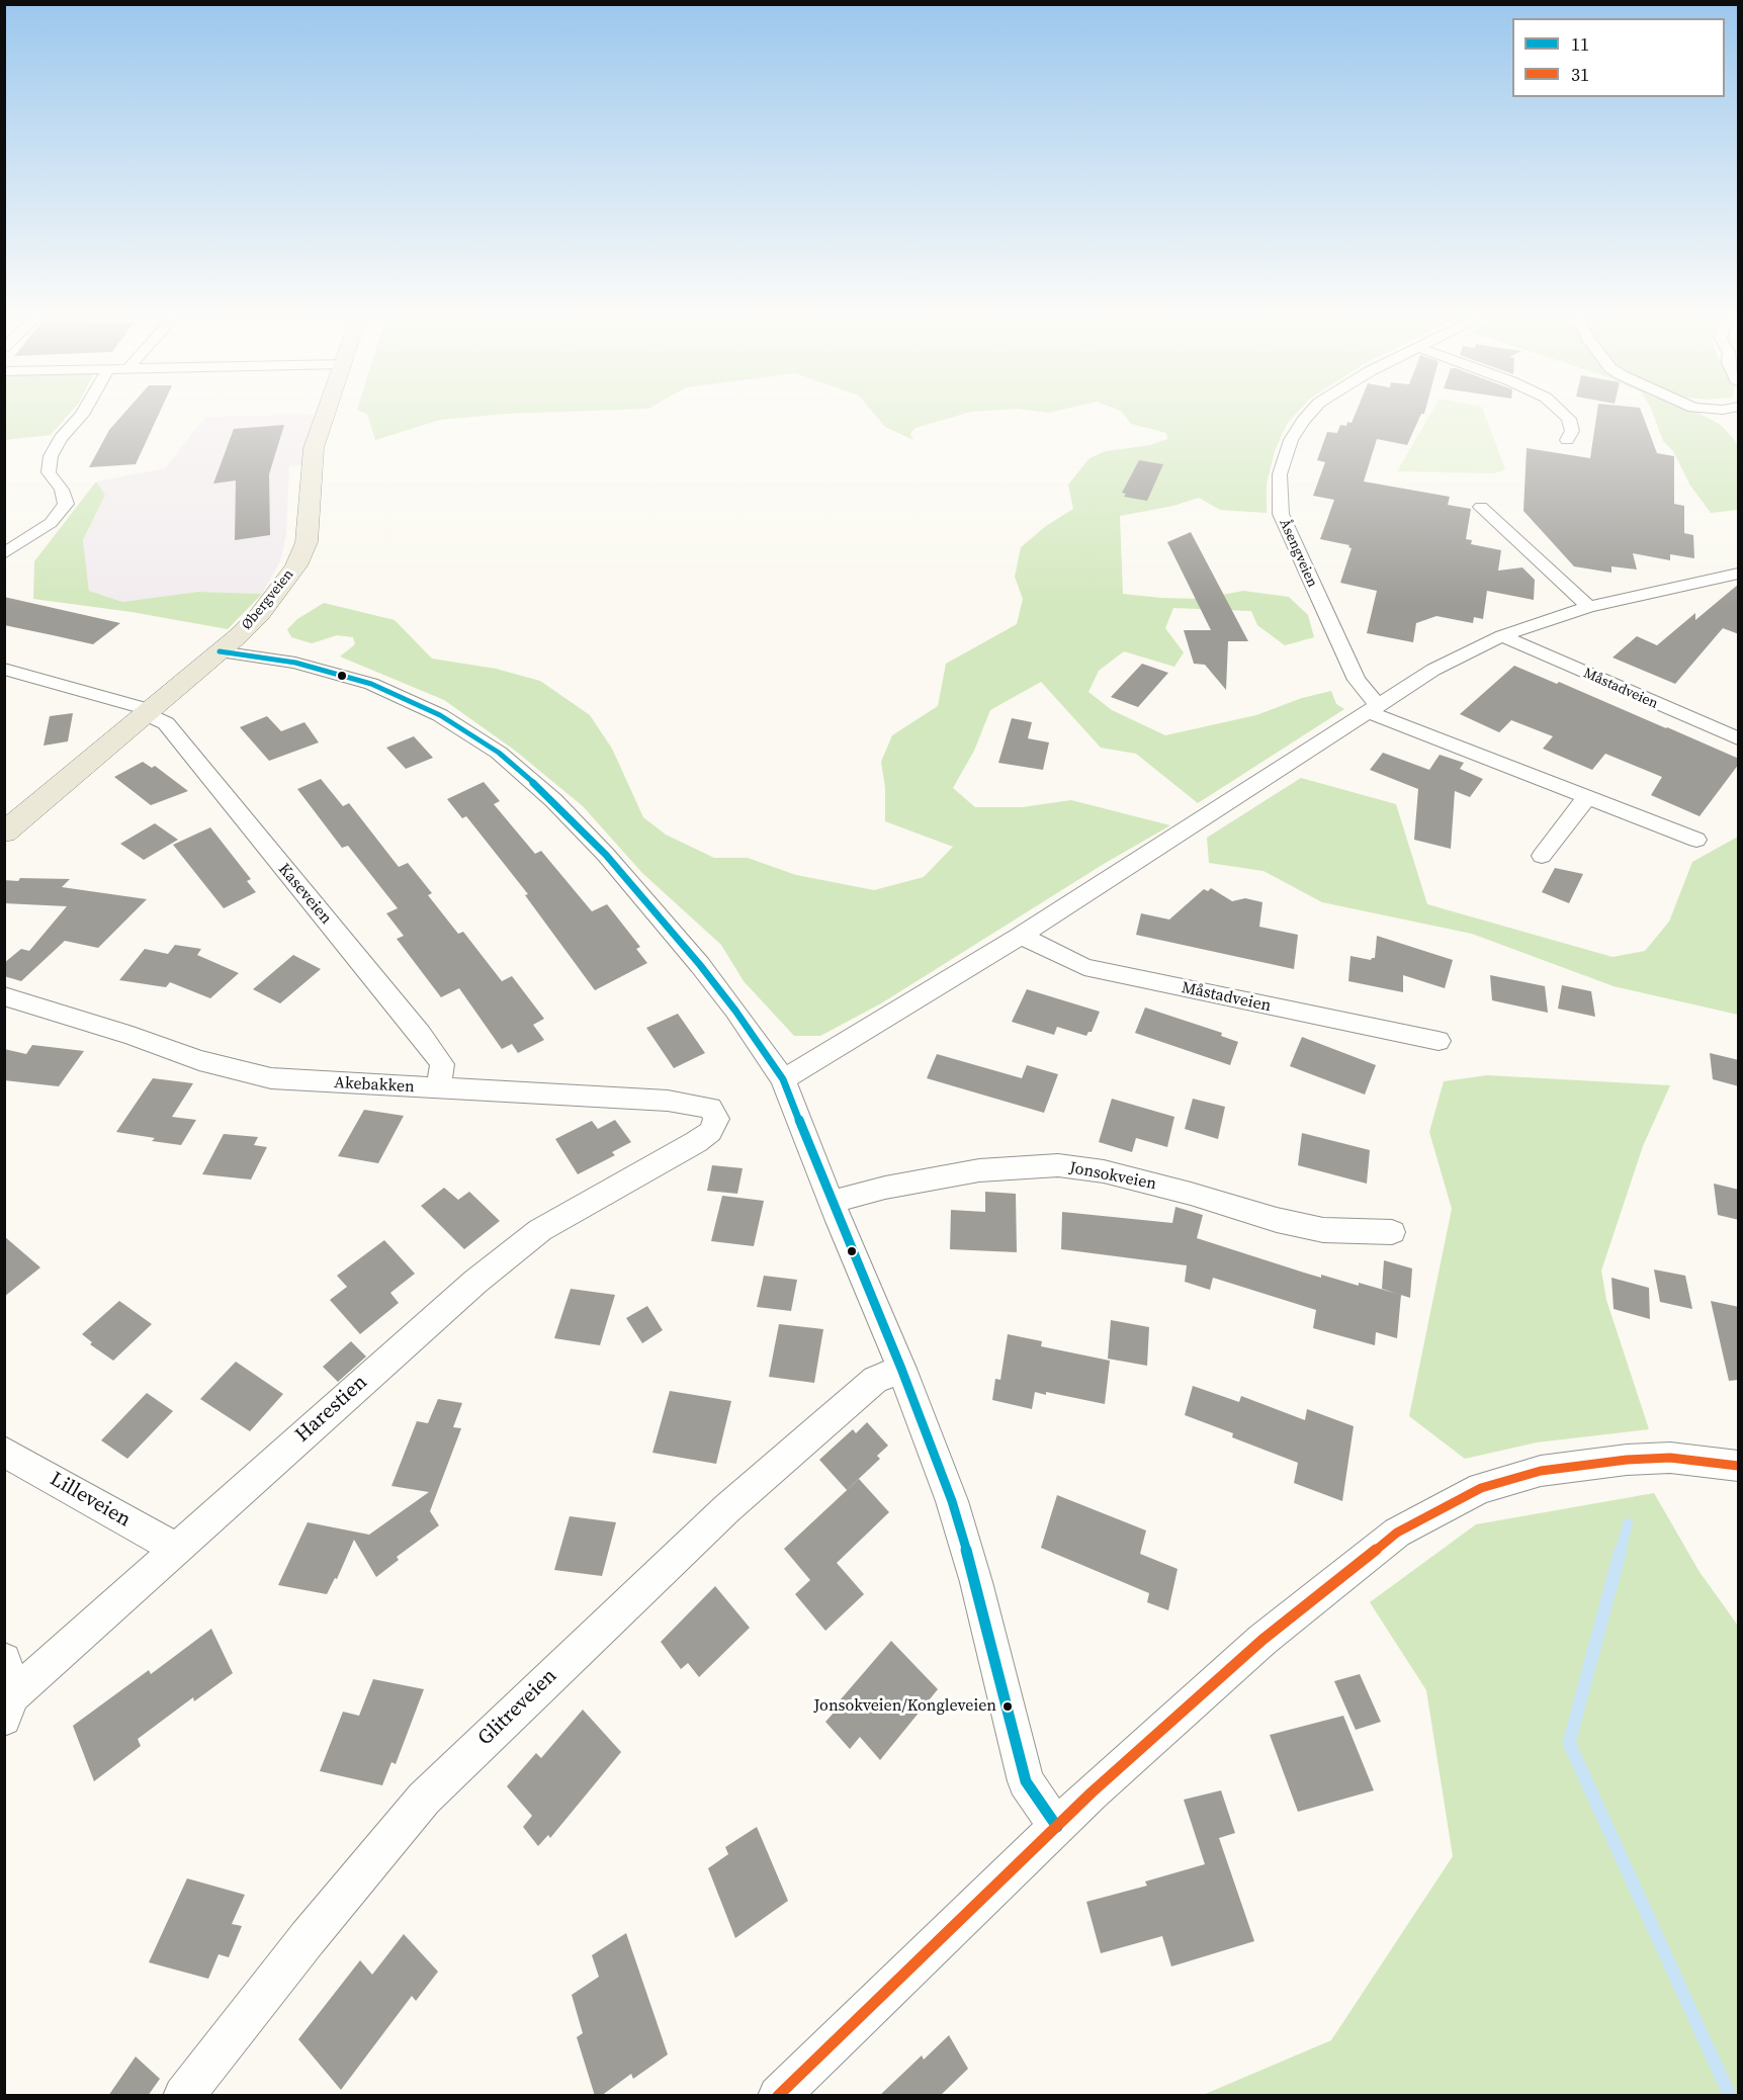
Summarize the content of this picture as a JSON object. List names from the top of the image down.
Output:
{
  "streets": {
    "main road": ["Øbergveien"],
    "street": [
      "Åsengveien",
      "Måstadveien",
      "Kaseveien",
      "Akebakken",
      "Jonsokveien",
      "Harestien",
      "Lilleveien",
      "Glitreveien"
    ]
  },
  "crossings": [
    ["Øbergveien", "Kaseveien"],
    ["Kaseveien", "Akebakken"],
    ["Akebakken", "Harestien"],
    ["Harestien", "Lilleveien"]
  ],
  "places": ["Jonsokveien/Kongleveien"],
  "lines": ["transit line 11", "transit line 31"],
  "legend": ["11", "31"]
}
